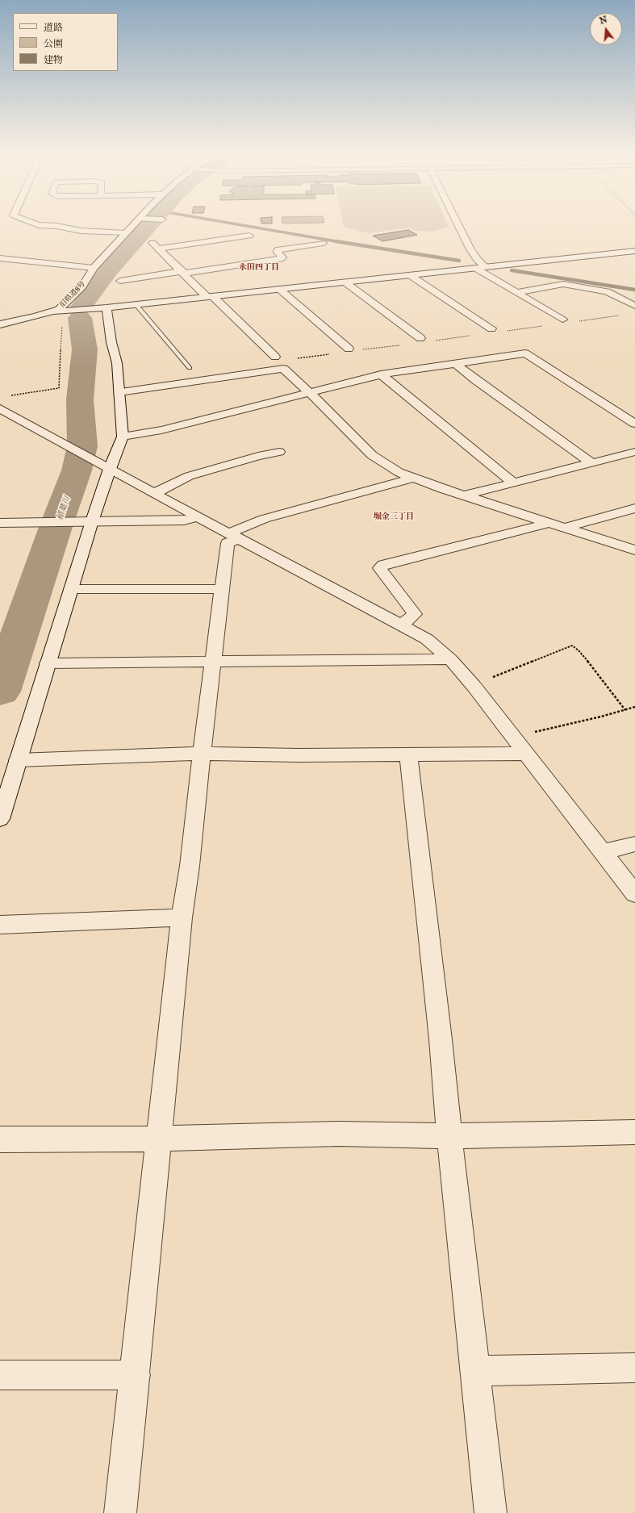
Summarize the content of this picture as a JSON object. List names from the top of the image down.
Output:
{
  "streets": {
    "street": ["旧県道8号"]
  },
  "districts": ["永田四丁目", "堀金三丁目"],
  "water": ["稲葉川"],
  "legend": ["道路", "公園", "建物"],
  "north": "top"
}
